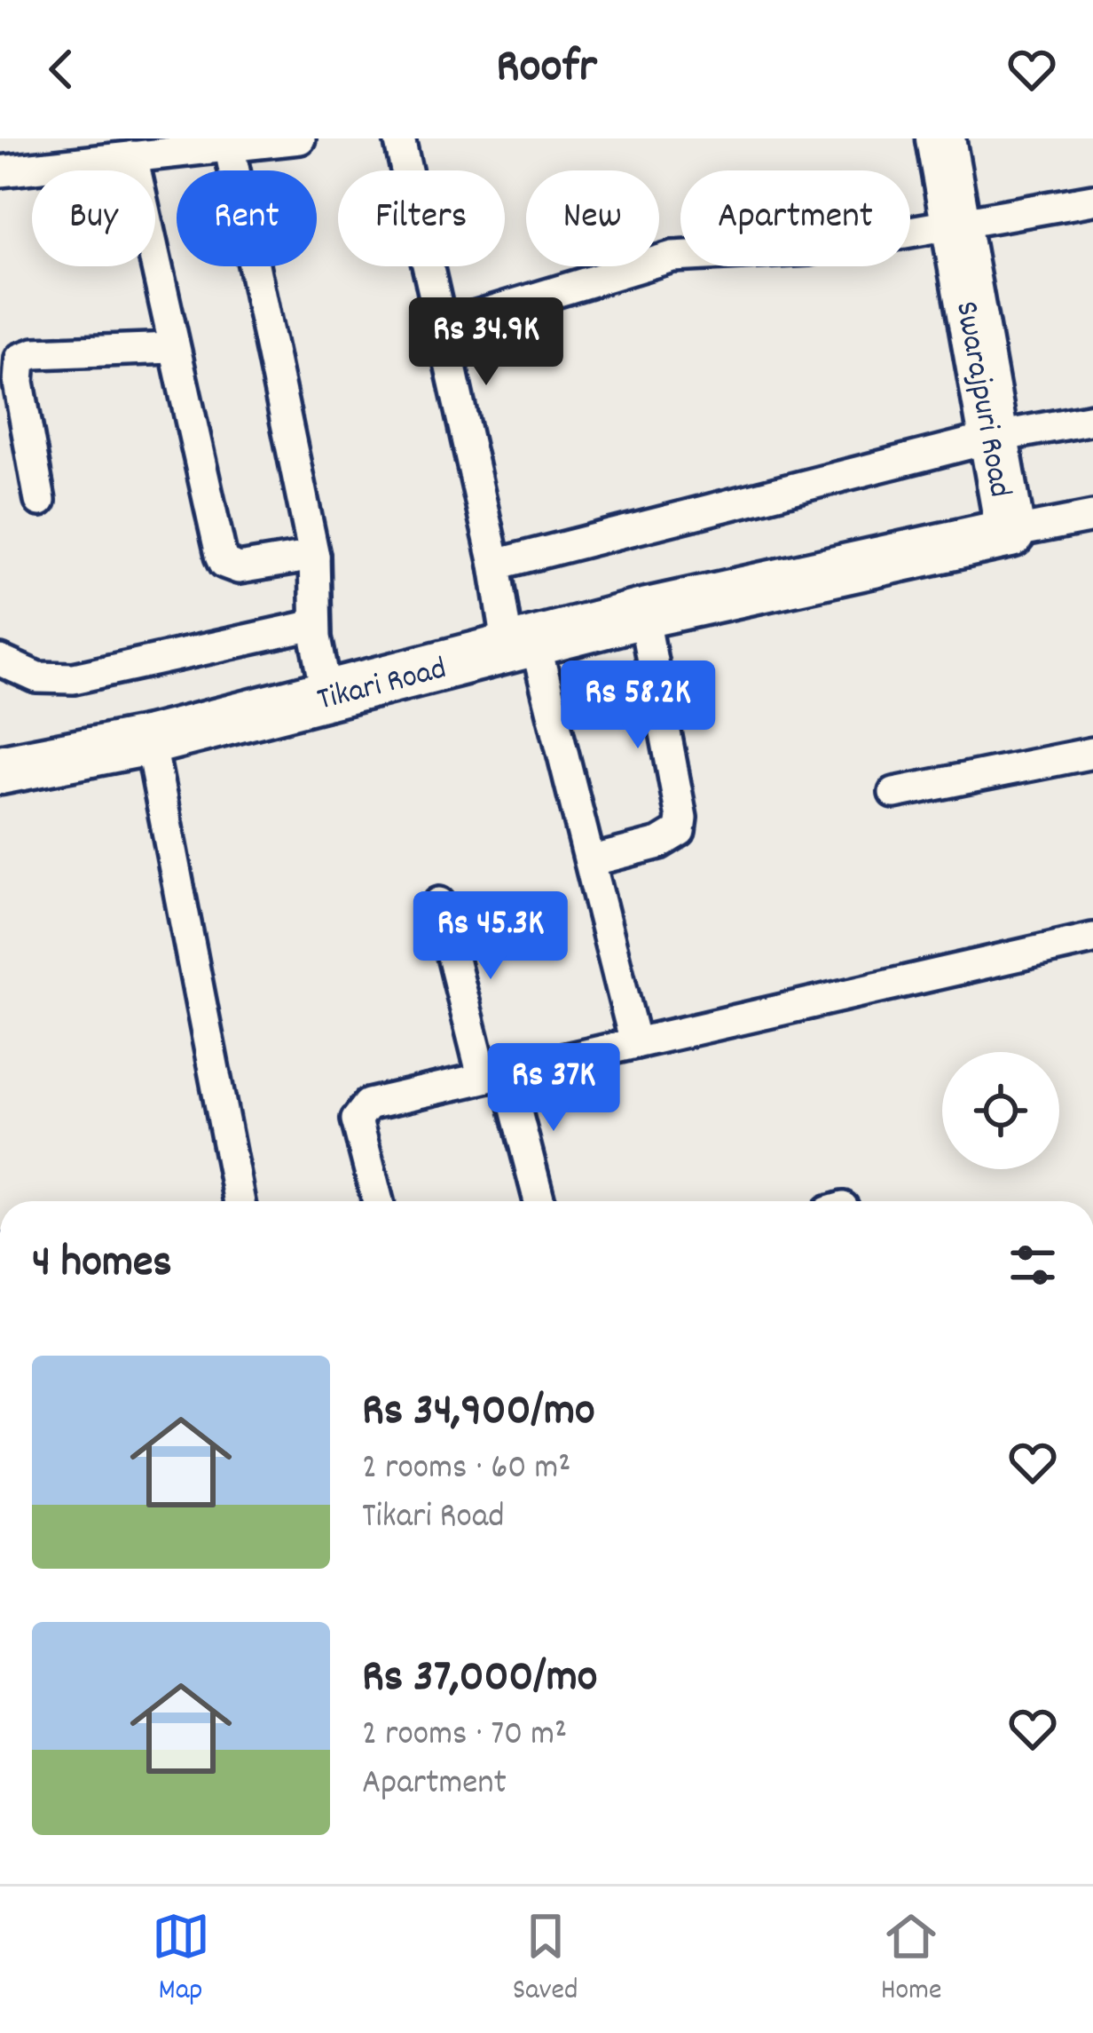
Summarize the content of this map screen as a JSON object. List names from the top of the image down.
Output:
{
  "streets": {
    "highway": ["Swarajpuri Road", "Tikari Road"]
  },
  "crossings": [
    ["Swarajpuri Road", "Tikari Road"]
  ],
  "page": {
    "header": "Roofr",
    "chip": [
      "Buy",
      "Rent",
      "Filters",
      "New",
      "Apartment"
    ],
    "price": [
      "Rs 34.9K",
      "Rs 58.2K",
      "Rs 45.3K",
      "Rs 37K"
    ],
    "heading": "4 homes",
    "list": [
      {
        "name": "Rs 34,900/mo",
        "note": "2 rooms · 60 m² · Tikari Road"
      },
      {
        "name": "Rs 37,000/mo",
        "note": "2 rooms · 70 m² · Apartment"
      }
    ],
    "tabs": ["Map", "Saved", "Home"]
  }
}
